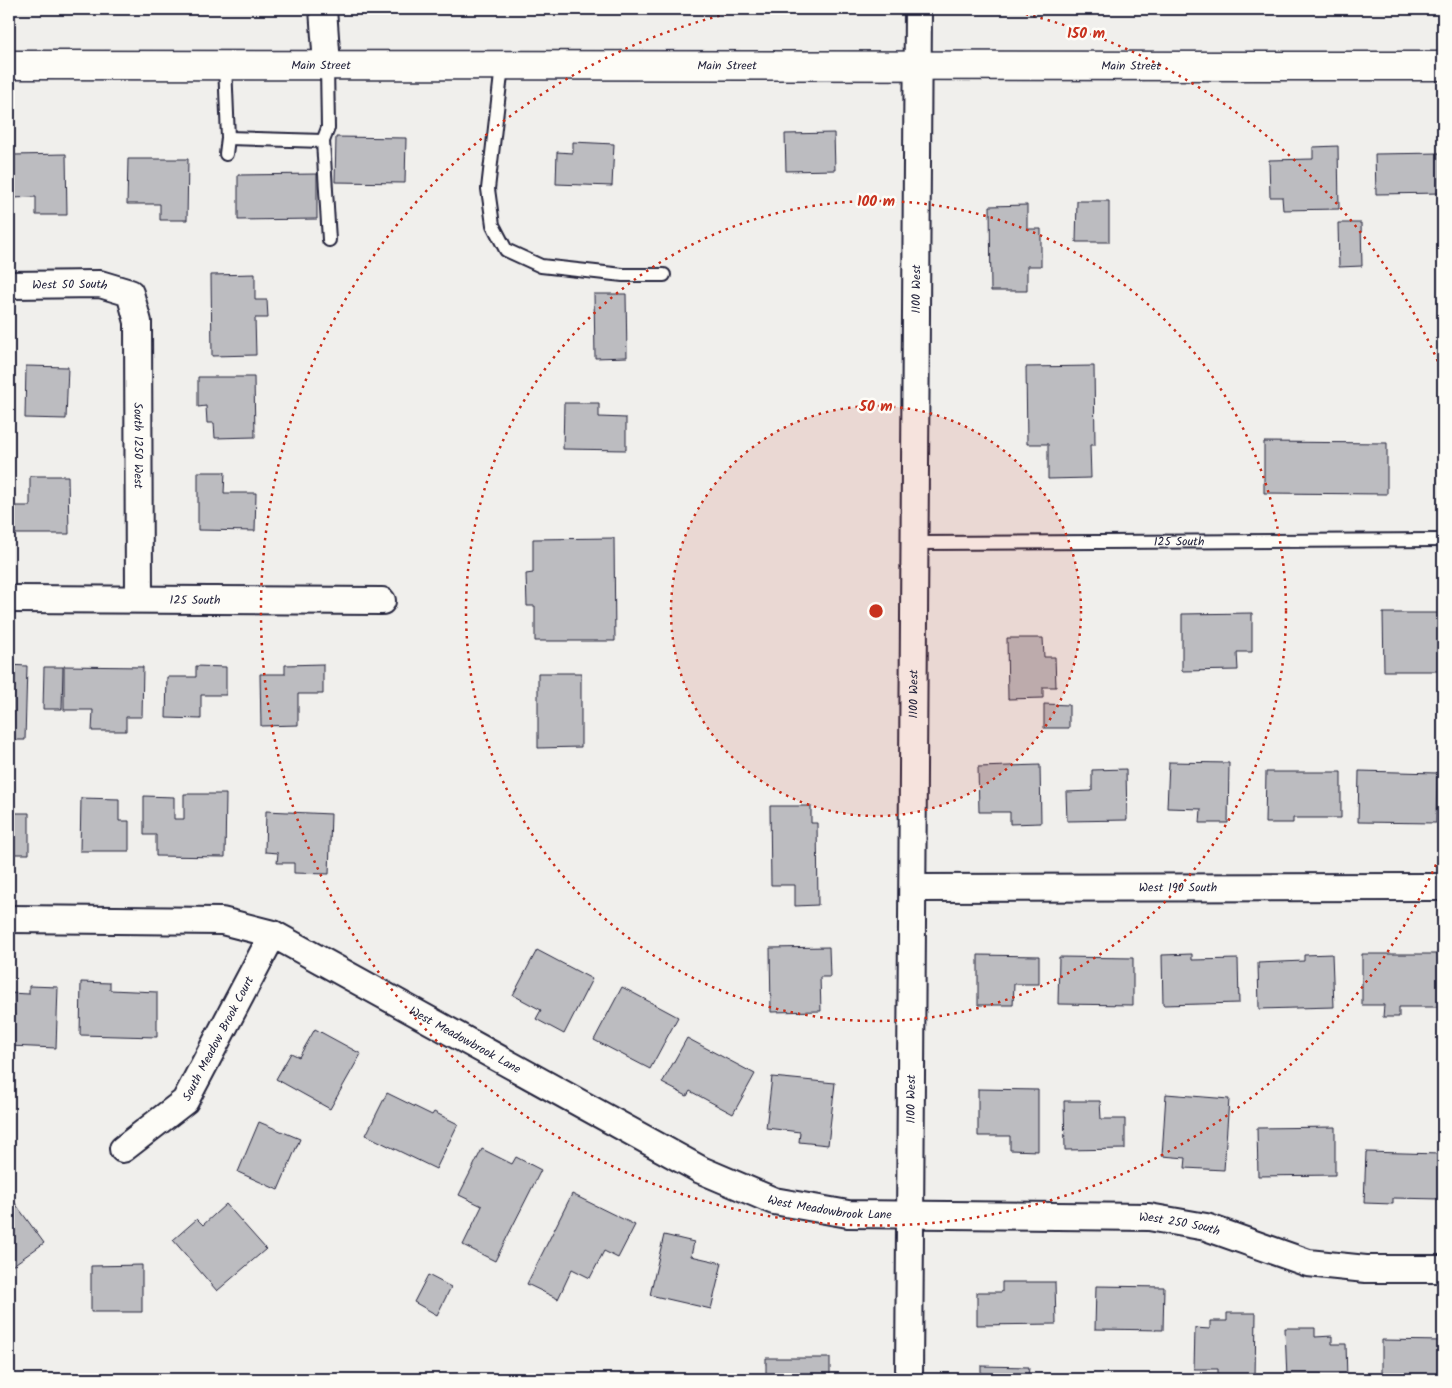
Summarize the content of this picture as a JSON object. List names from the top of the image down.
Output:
{
  "streets": {
    "main road": ["Main Street"],
    "street": [
      "West 50 South",
      "1100 West",
      "South 1250 West",
      "125 South",
      "West 190 South",
      "South Meadow Brook Court",
      "West Meadowbrook Lane",
      "West 250 South"
    ]
  },
  "crossings": [
    ["Main Street", "1100 West"],
    ["West 50 South", "South 1250 West"],
    ["1100 West", "125 South"],
    ["1100 West", "West 190 South"],
    ["1100 West", "West Meadowbrook Lane"],
    ["1100 West", "West 250 South"],
    ["South 1250 West", "125 South"],
    ["South Meadow Brook Court", "West Meadowbrook Lane"],
    ["West Meadowbrook Lane", "West 250 South"]
  ],
  "rings": ["150 m", "100 m", "50 m"]
}
